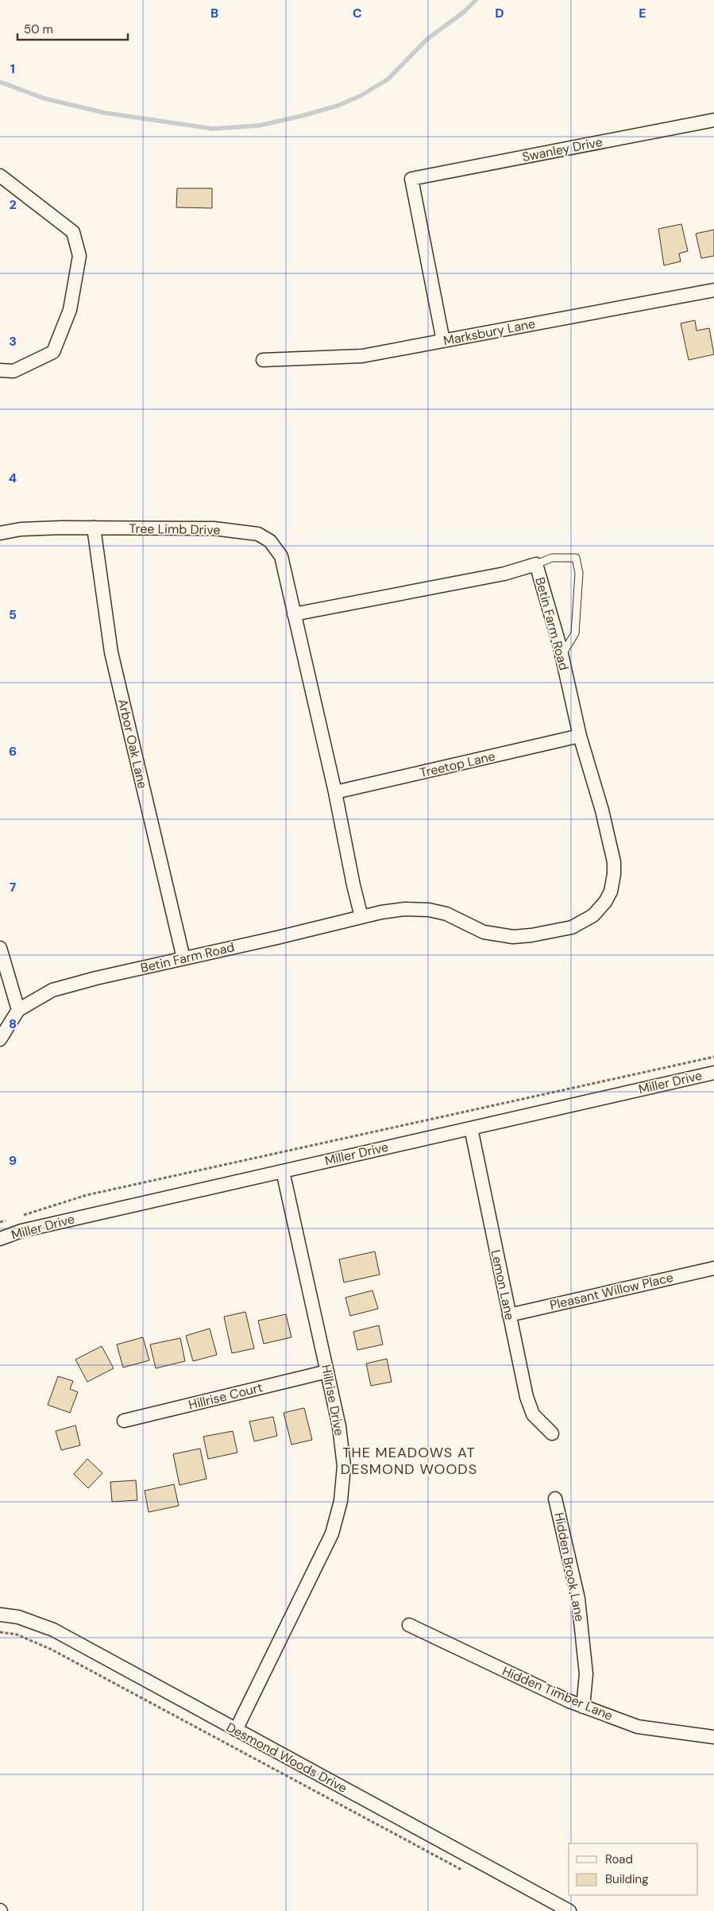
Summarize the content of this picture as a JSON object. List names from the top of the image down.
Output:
{
  "streets": {
    "street": [
      "Swanley Drive",
      "Marksbury Lane",
      "Tree Limb Drive",
      "Betin Farm Road",
      "Arbor Oak Lane",
      "Treetop Lane",
      "Miller Drive",
      "Lemon Lane",
      "Pleasant Willow Place",
      "Hillrise Court",
      "Hillrise Drive",
      "Hidden Brook Lane",
      "Hidden Timber Lane",
      "Desmond Woods Drive"
    ]
  },
  "crossings": [
    ["Swanley Drive", "Marksbury Lane"],
    ["Tree Limb Drive", "Betin Farm Road"],
    ["Tree Limb Drive", "Arbor Oak Lane"],
    ["Betin Farm Road", "Arbor Oak Lane"],
    ["Betin Farm Road", "Treetop Lane"],
    ["Miller Drive", "Lemon Lane"],
    ["Miller Drive", "Hillrise Drive"],
    ["Lemon Lane", "Pleasant Willow Place"],
    ["Hillrise Court", "Hillrise Drive"],
    ["Hillrise Drive", "Desmond Woods Drive"],
    ["Hidden Brook Lane", "Hidden Timber Lane"]
  ],
  "districts": ["THE MEADOWS AT DESMOND WOODS"],
  "legend": ["Road", "Building"],
  "scale_bar": "50 m",
  "grid": {
    "columns": [
      "B",
      "C",
      "D",
      "E"
    ],
    "rows": [
      "1",
      "2",
      "3",
      "4",
      "5",
      "6",
      "7",
      "8",
      "9"
    ]
  }
}
